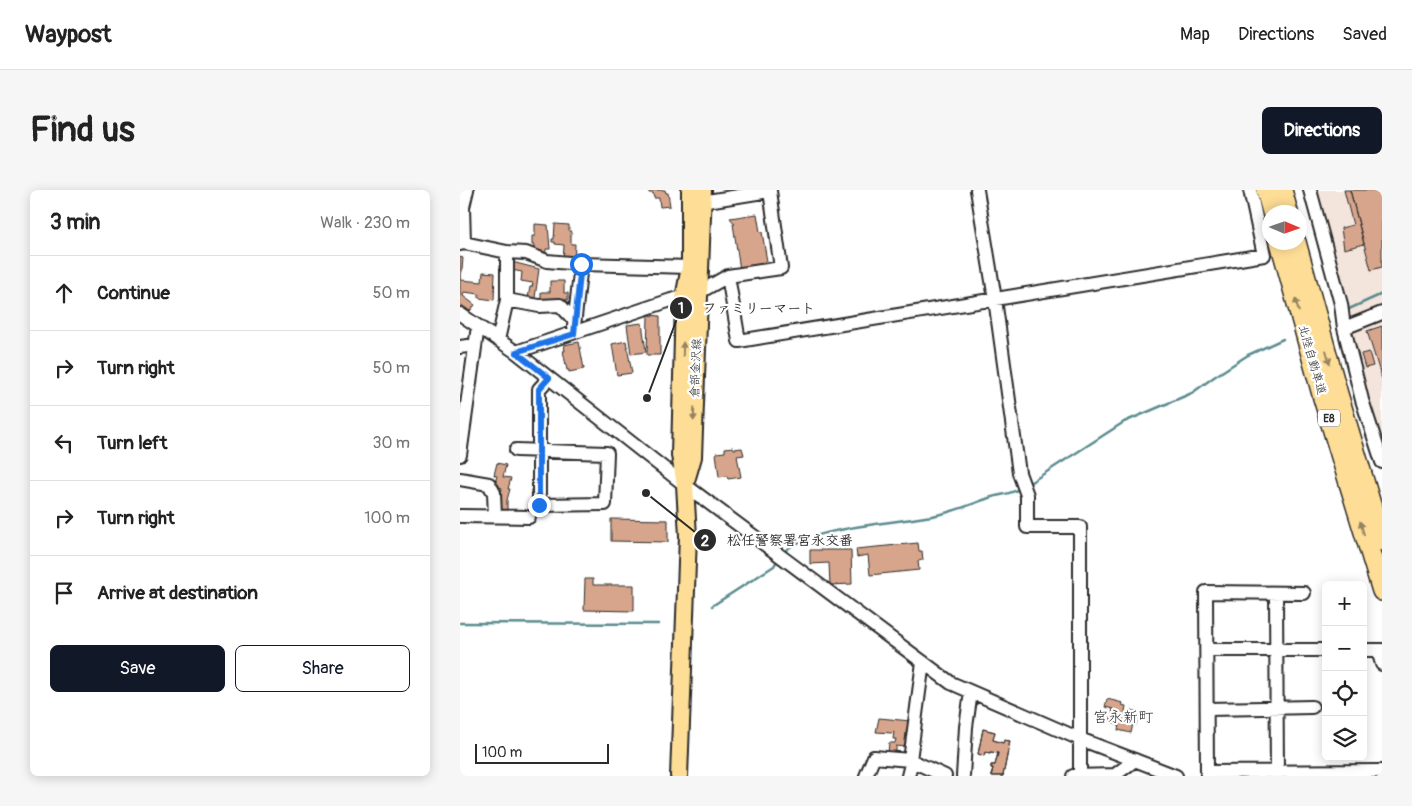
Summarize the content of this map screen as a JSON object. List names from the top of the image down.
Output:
{
  "streets": {
    "highway": ["北陸自動車道", "E8"],
    "main road": ["倉部金沢線"]
  },
  "districts": ["宮永新町"],
  "places": ["ファミリーマート", "松任警察署宮永交番"],
  "scale_bar": "100 m",
  "north": "right",
  "page": {
    "header": "Waypost",
    "nav": ["Map", "Directions", "Saved"],
    "buttons": [
      "Directions",
      ["Save", "Share"]
    ],
    "title": "Find us",
    "heading": ["3 min", "Walk · 230 m"],
    "list": [
      ["Continue", "50 m"],
      ["Turn right", "50 m"],
      ["Turn left", "30 m"],
      ["Turn right", "100 m"],
      "Arrive at destination"
    ],
    "map_buttons": ["+", "−"],
    "scale": "100 m"
  }
}
